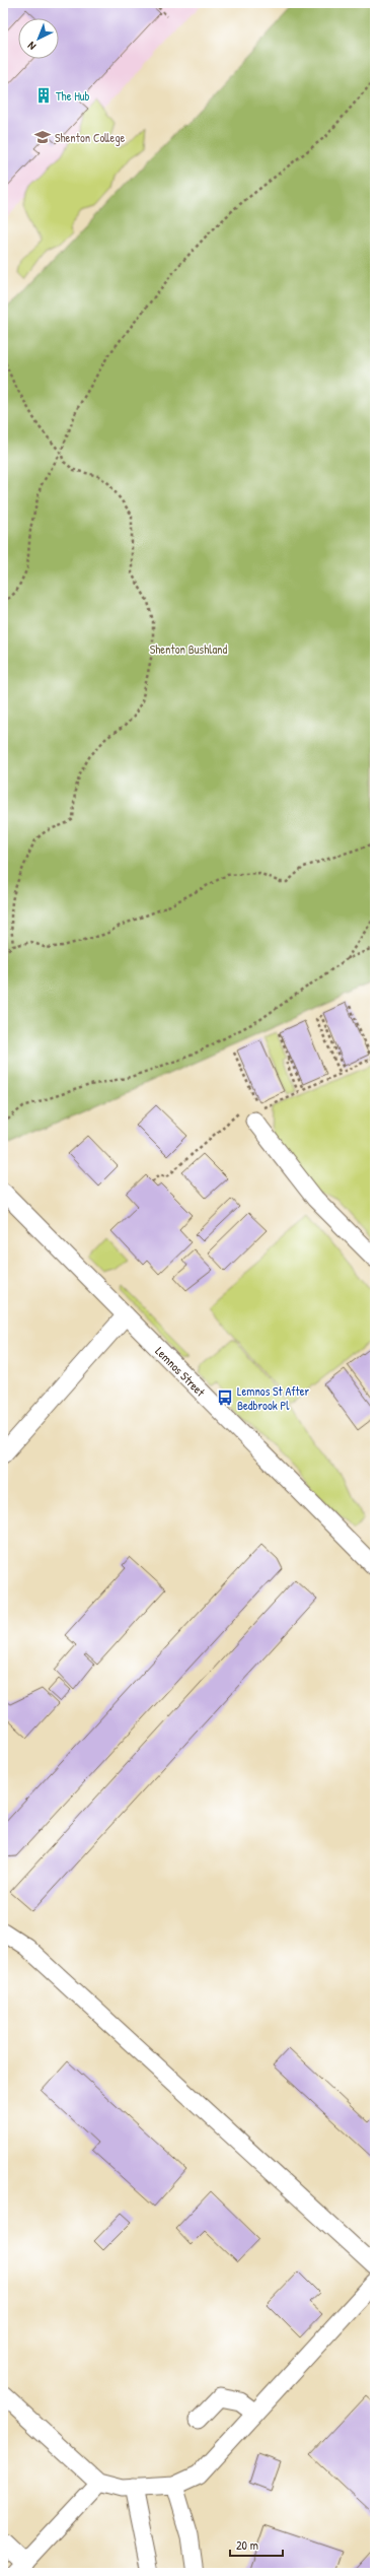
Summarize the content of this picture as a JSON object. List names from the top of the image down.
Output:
{
  "streets": {
    "street": ["Lemnos Street"]
  },
  "parks": ["Shenton Bushland"],
  "places": {
    "building": ["The Hub"],
    "school or university": ["Shenton College"],
    "bus stop": ["Lemnos St After Bedbrook Pl"]
  },
  "scale_bar": "20 m",
  "north": "bottom left"
}
